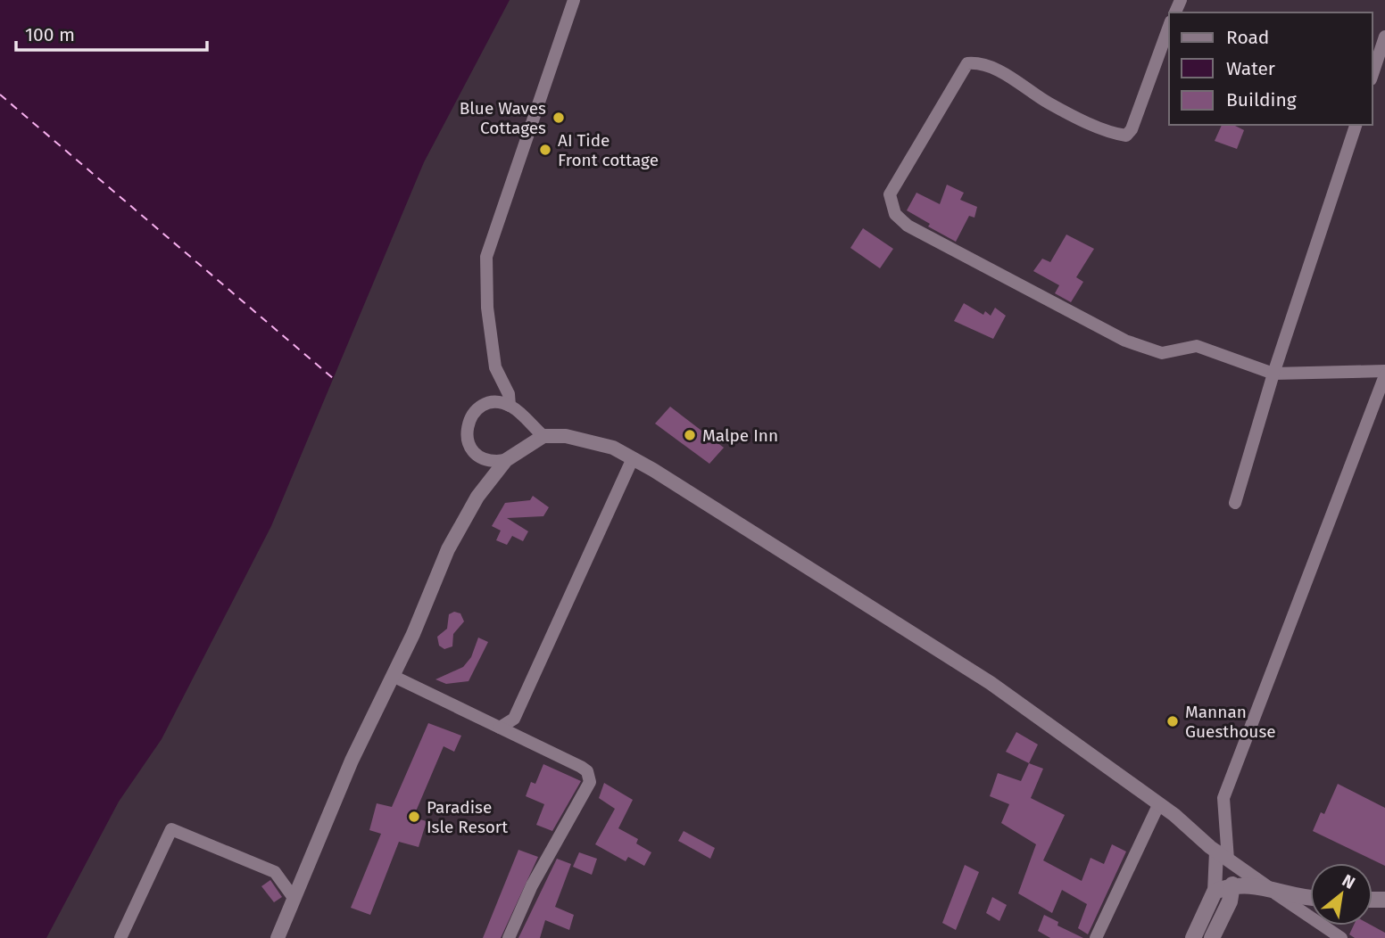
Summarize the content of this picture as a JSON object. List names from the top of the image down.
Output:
{
  "places": [
    "Blue Waves Cottages",
    "AI Tide Front cottage",
    "Malpe Inn",
    "Mannan Guesthouse",
    "Paradise Isle Resort"
  ],
  "legend": ["Road", "Water", "Building"],
  "scale_bar": "100 m",
  "north": "top right"
}
